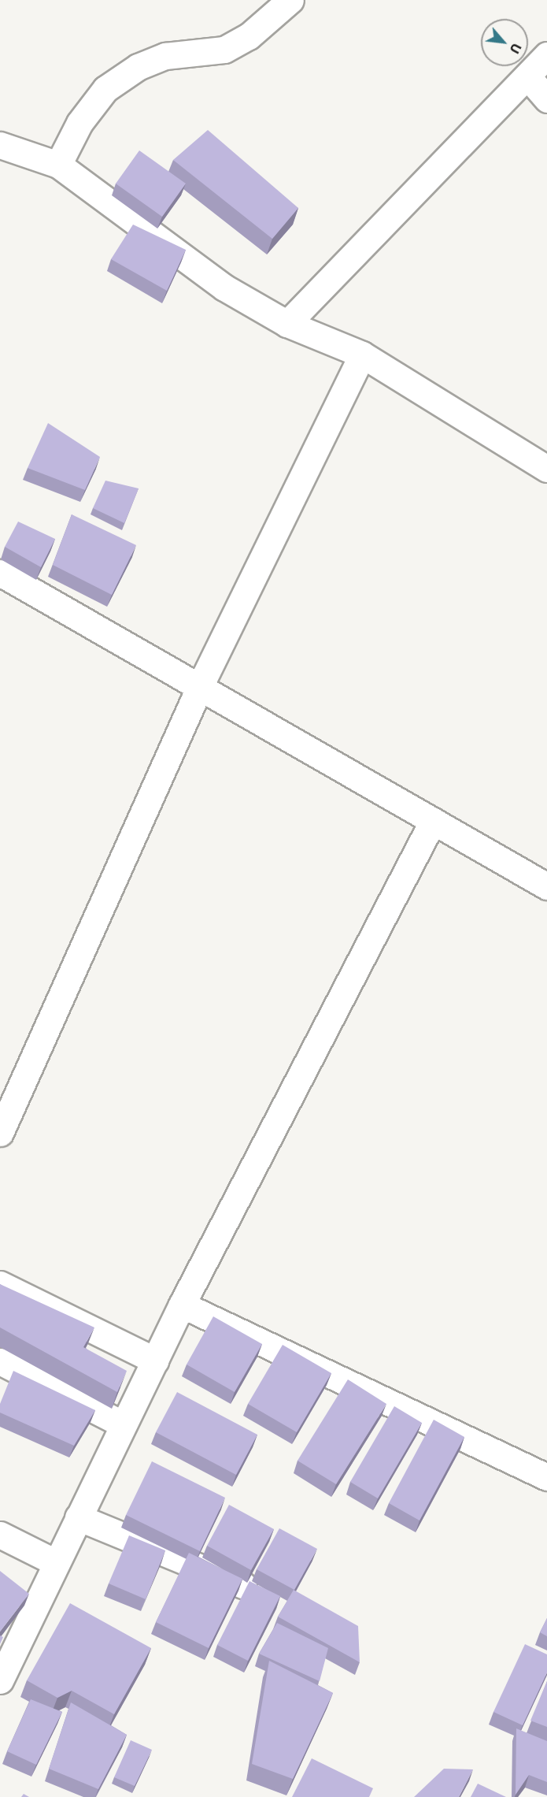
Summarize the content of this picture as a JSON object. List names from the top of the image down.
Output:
{
  "north": "bottom right"
}
